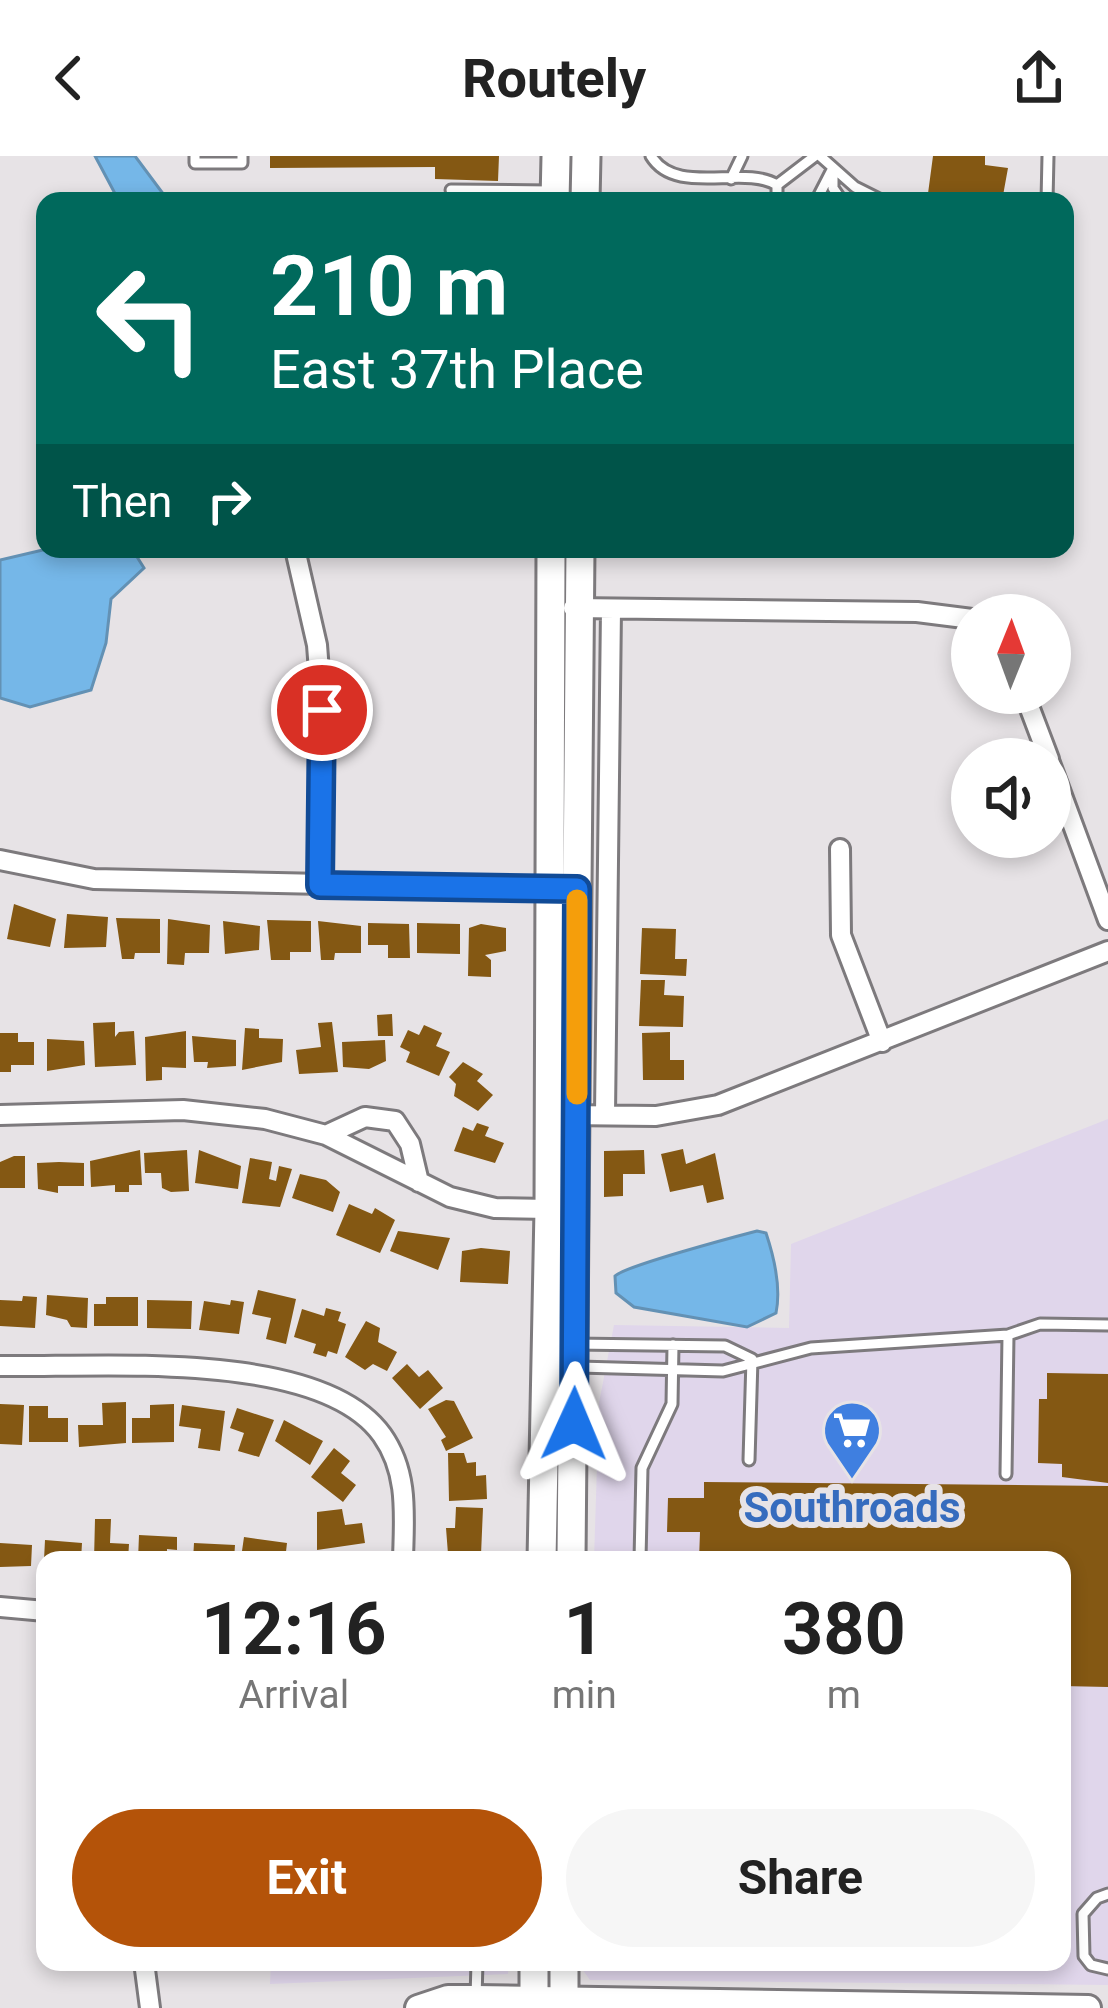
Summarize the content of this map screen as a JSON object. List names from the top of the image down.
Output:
{
  "places": {
    "supermarket": ["Southroads"]
  },
  "north": "top",
  "page": {
    "header": "Routely",
    "turn": ["210 m", "East 37th Place"],
    "then": "Then",
    "eta": [
      "12:16",
      "Arrival",
      "1",
      "min",
      "380",
      "m"
    ],
    "buttons": ["Exit", "Share"]
  }
}
